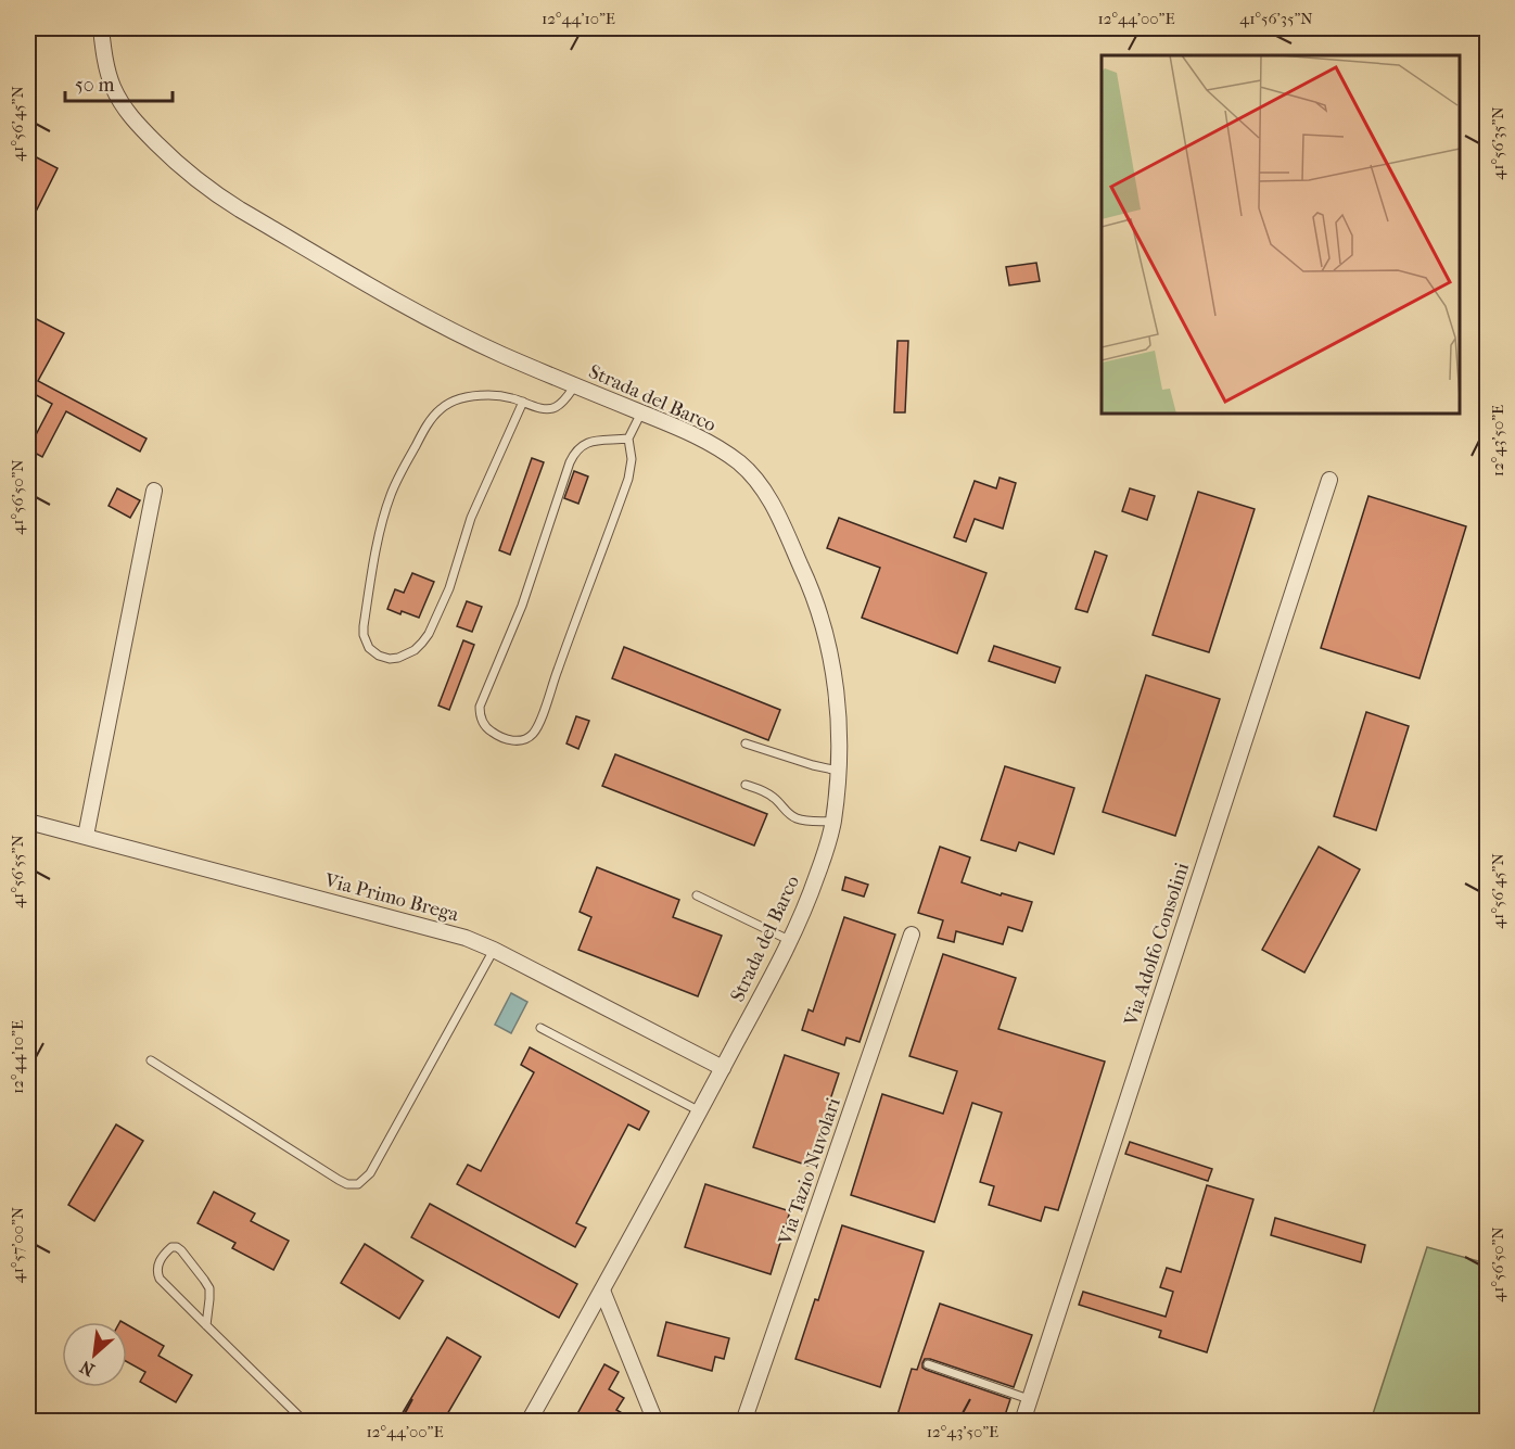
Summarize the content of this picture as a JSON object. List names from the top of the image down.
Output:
{
  "streets": {
    "street": [
      "Strada del Barco",
      "Via Primo Brega",
      "Via Adolfo Consolini",
      "Via Tazio Nuvolari"
    ]
  },
  "crossings": [
    ["Strada del Barco", "Via Primo Brega"]
  ],
  "scale_bar": "50 m",
  "north": "bottom left",
  "coordinates": [
    "12°44'10\"E",
    "12°44'00\"E",
    "41°56'35\"N",
    "41°56'45\"N",
    "12°43'50\"E",
    "41°56'50\"N",
    "41°56'55\"N",
    "41°57'00\"N"
  ]
}
